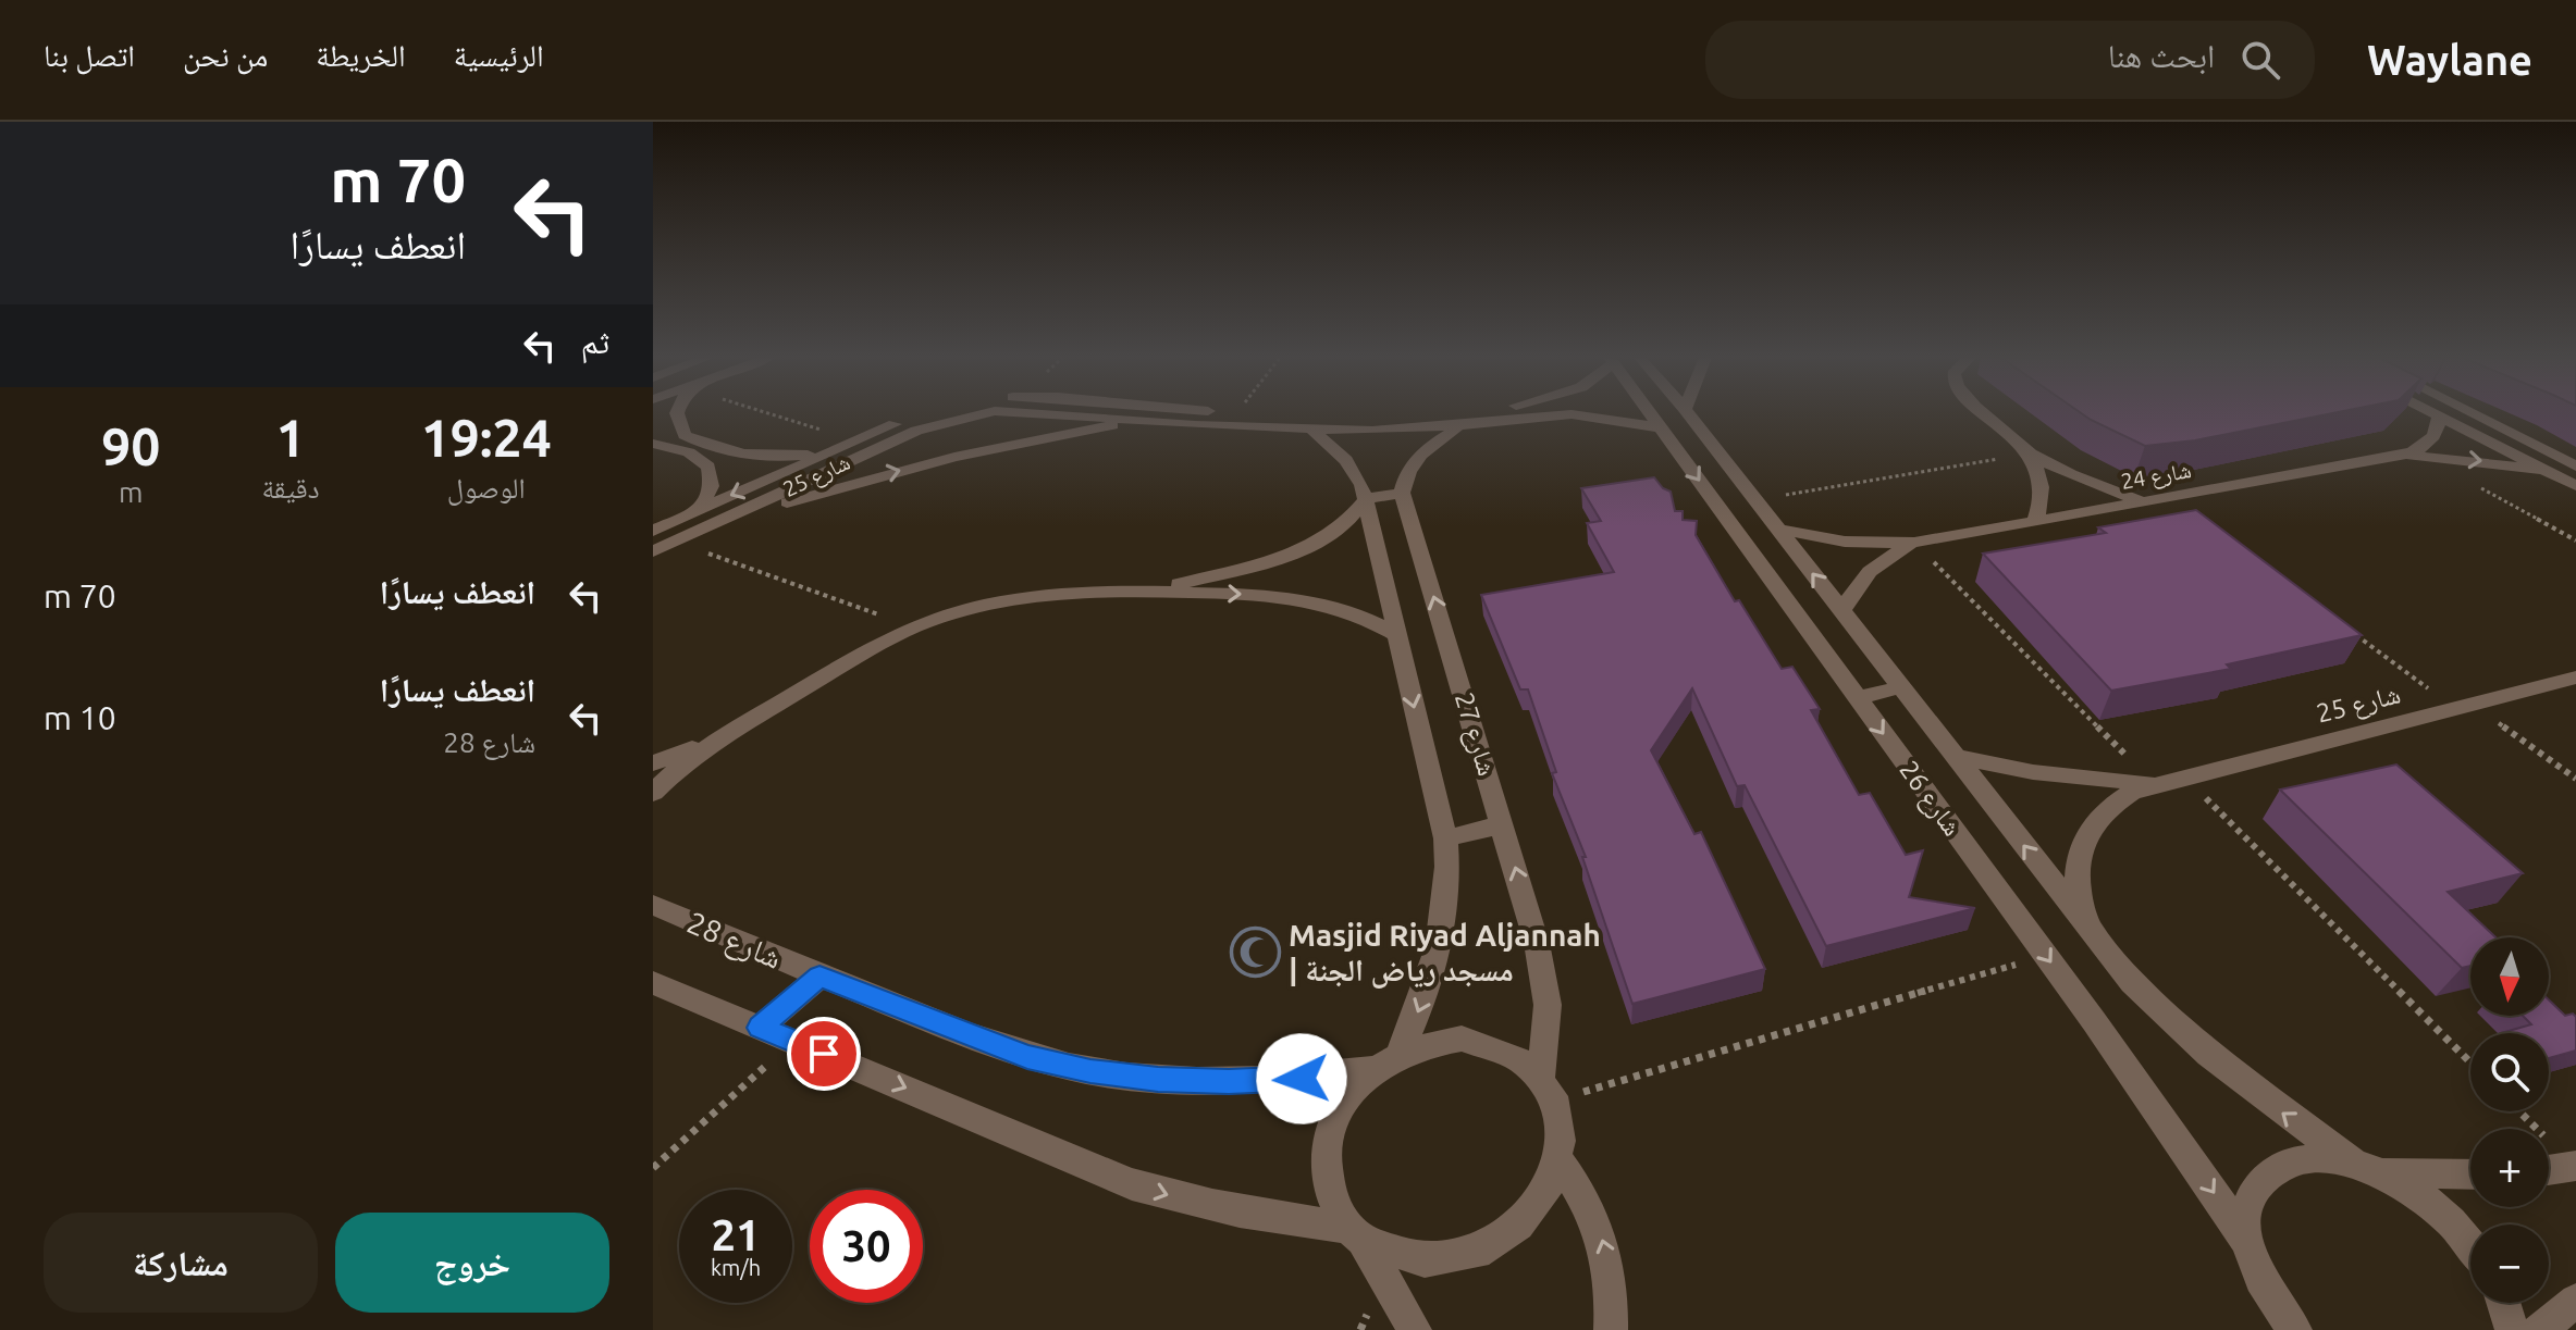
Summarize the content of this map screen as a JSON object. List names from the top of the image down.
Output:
{
  "streets": {
    "street": [
      "شارع 25",
      "شارع 24",
      "شارع 27",
      "شارع 26",
      "شارع 28"
    ]
  },
  "crossings": [
    ["شارع 25", "شارع 27"],
    ["شارع 25", "شارع 26"],
    ["شارع 24", "شارع 26"],
    ["شارع 27", "شارع 28"]
  ],
  "places": {
    "mosque": ["Masjid Riyad Aljannah | مسجد رياض الجنة"]
  },
  "north": "bottom",
  "page": {
    "header": "Waylane",
    "search": "ابحث هنا",
    "nav": [
      "الرئيسية",
      "الخريطة",
      "من نحن",
      "اتصل بنا"
    ],
    "turn": ["70 m", "انعطف يسارًا"],
    "then": "ثم",
    "eta": [
      "19:24",
      "الوصول",
      "1",
      "دقيقة",
      "90",
      "m"
    ],
    "list": [
      {
        "name": "انعطف يسارًا",
        "value": "70 m"
      },
      {
        "name": "انعطف يسارًا",
        "note": "شارع 28",
        "value": "10 m"
      }
    ],
    "map_buttons": ["+", "−"],
    "speed": "21 km/h",
    "limit": "30",
    "buttons": ["خروج", "مشاركة"]
  }
}
